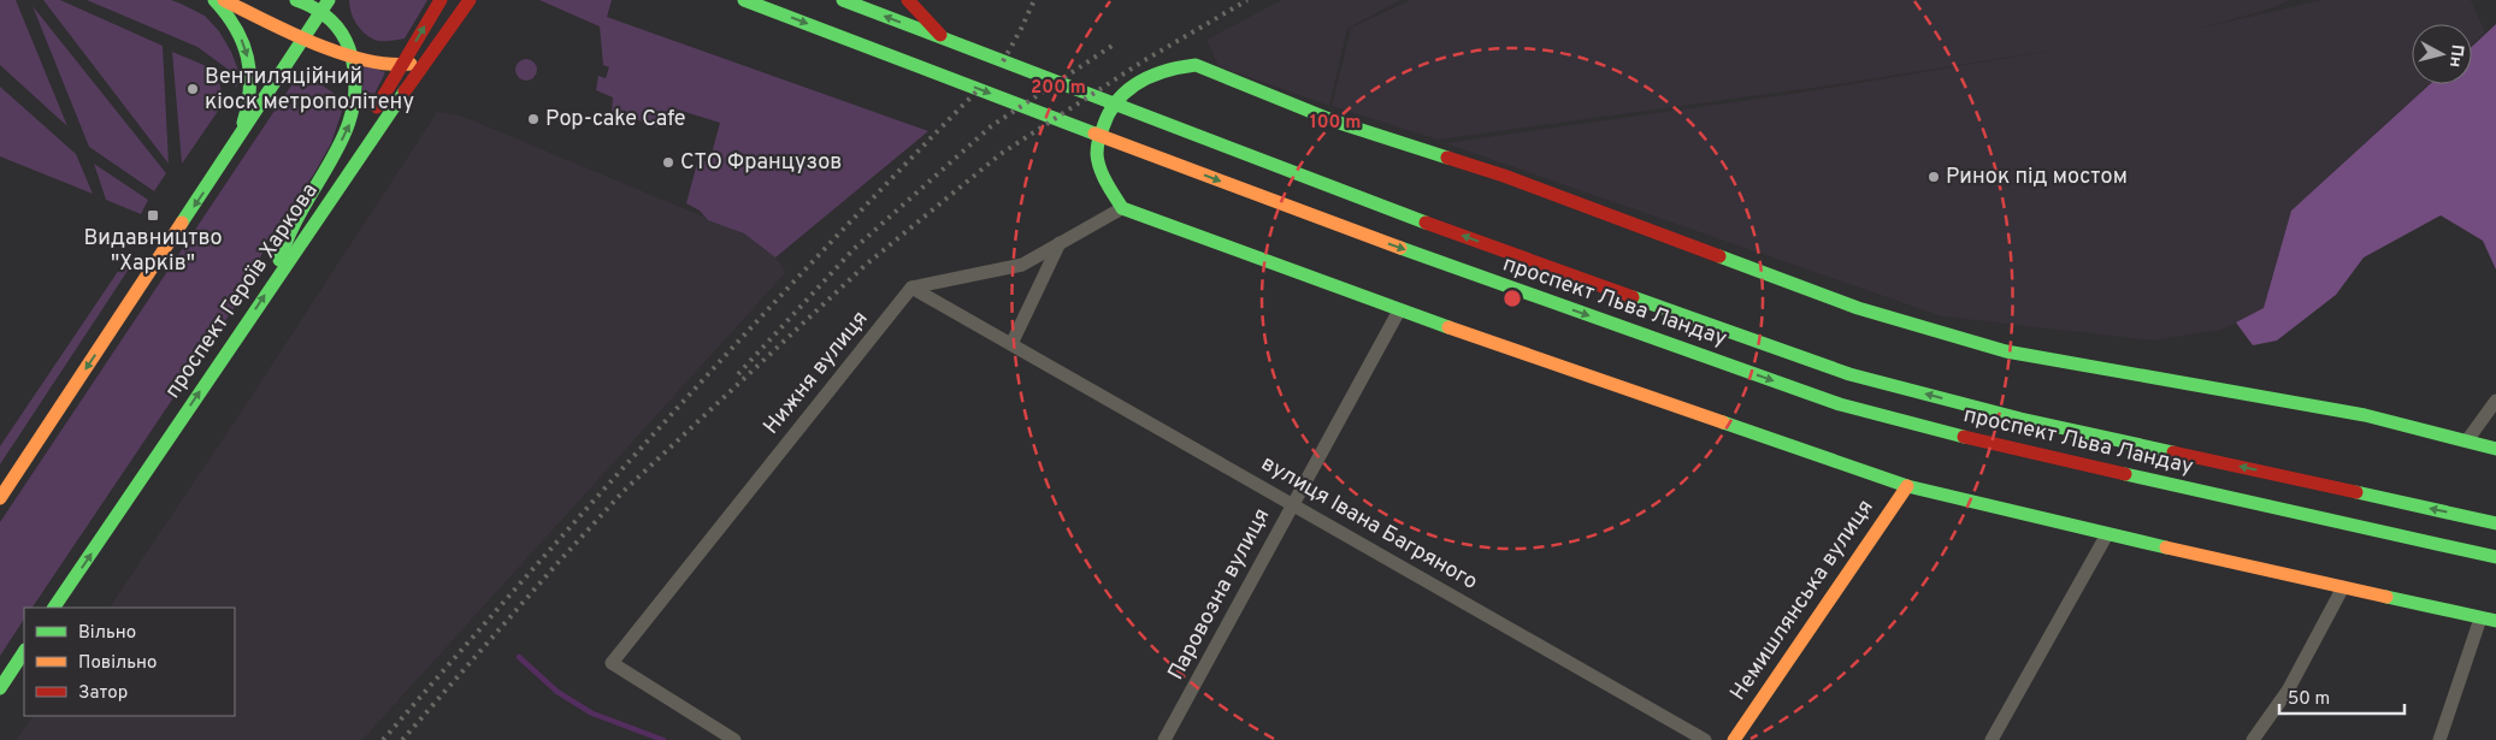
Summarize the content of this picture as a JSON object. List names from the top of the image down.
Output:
{
  "streets": {
    "main road": ["проспект Героїв Харкова", "проспект Льва Ландау", "Немишлянська вулиця"],
    "street": ["Нижня вулиця", "вулиця Івана Багряного", "Паровозна вулиця"]
  },
  "crossings": [
    ["Нижня вулиця", "вулиця Івана Багряного"],
    ["вулиця Івана Багряного", "Паровозна вулиця"]
  ],
  "places": {
    "other": [
      "Вентиляційний кіоск метрополітену",
      "Pop-cake Cafe",
      "СТО Французов",
      "Ринок під мостом"
    ],
    "transit": ["Видавництво \"Харків\""]
  },
  "legend": ["Вільно", "Повільно", "Затор"],
  "scale_bar": "50 m",
  "north": "right",
  "rings": ["200 m", "100 m"]
}
